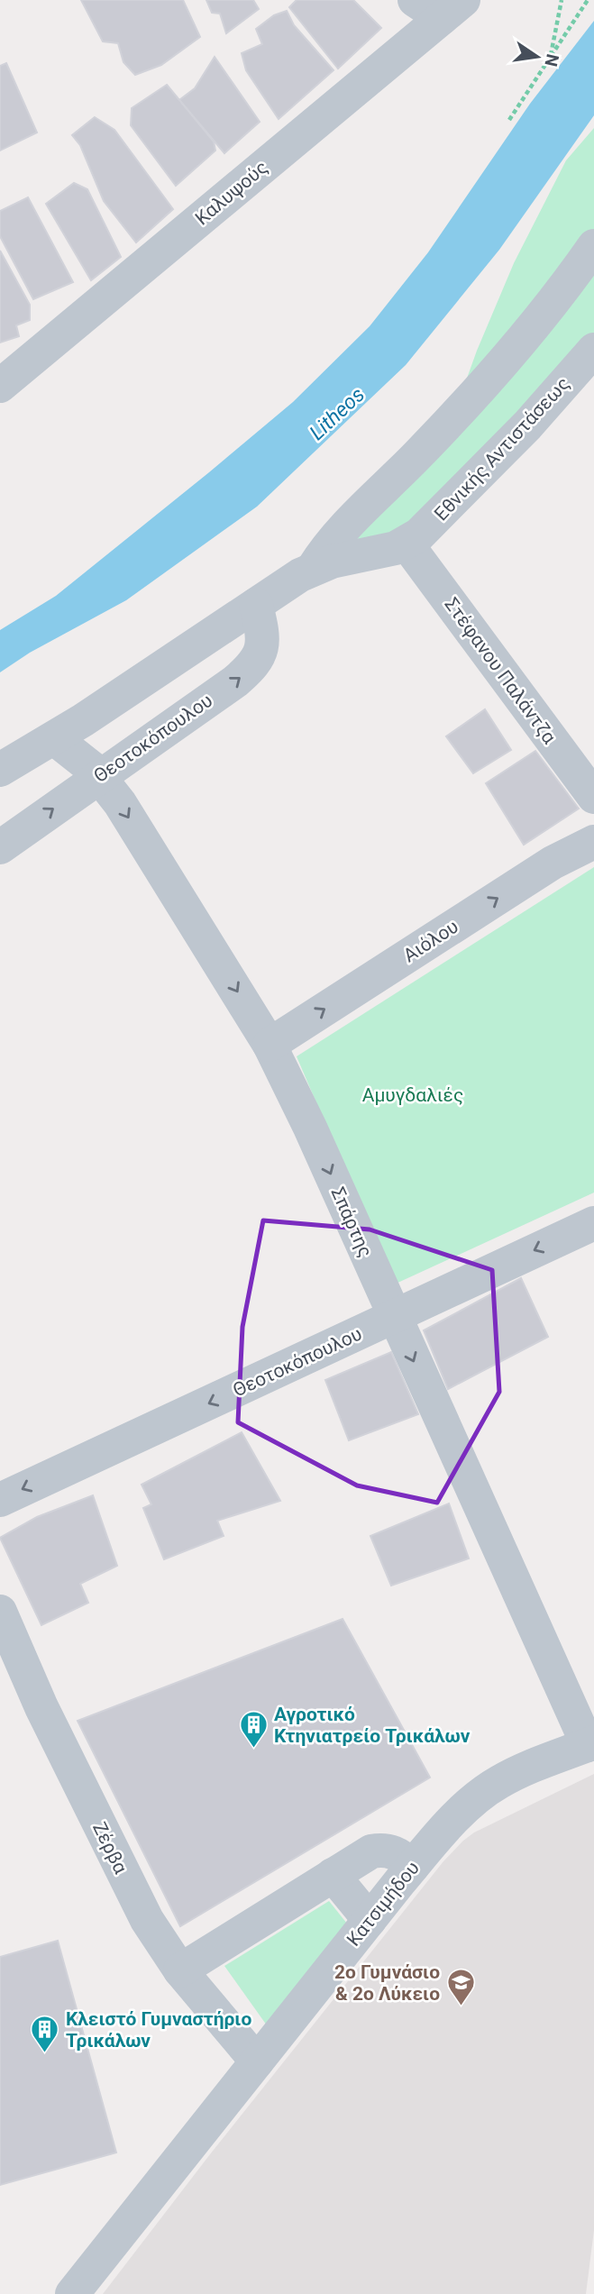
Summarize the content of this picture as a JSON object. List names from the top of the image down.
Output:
{
  "streets": {
    "street": [
      "Καλυψούς",
      "Εθνικής Αντιστάσεως",
      "Στέφανου Παλάντζα",
      "Θεοτοκόπουλου",
      "Αιόλου",
      "Σπάρτης",
      "Ζέρβα",
      "Κατσιμήδου"
    ]
  },
  "crossings": [
    ["Εθνικής Αντιστάσεως", "Στέφανου Παλάντζα"],
    ["Θεοτοκόπουλου", "Σπάρτης"],
    ["Αιόλου", "Σπάρτης"],
    ["Σπάρτης", "Κατσιμήδου"],
    ["Ζέρβα", "Κατσιμήδου"]
  ],
  "one_way": ["Αιόλου", "Σπάρτης"],
  "water": ["Litheos"],
  "parks": ["Αμυγδαλιές"],
  "places": {
    "building": ["Αγροτικό Κτηνιατρείο Τρικάλων", "Κλειστό Γυμναστήριο Τρικάλων"],
    "school or university": ["2ο Γυμνάσιο & 2ο Λύκειο"]
  },
  "north": "right"
}
